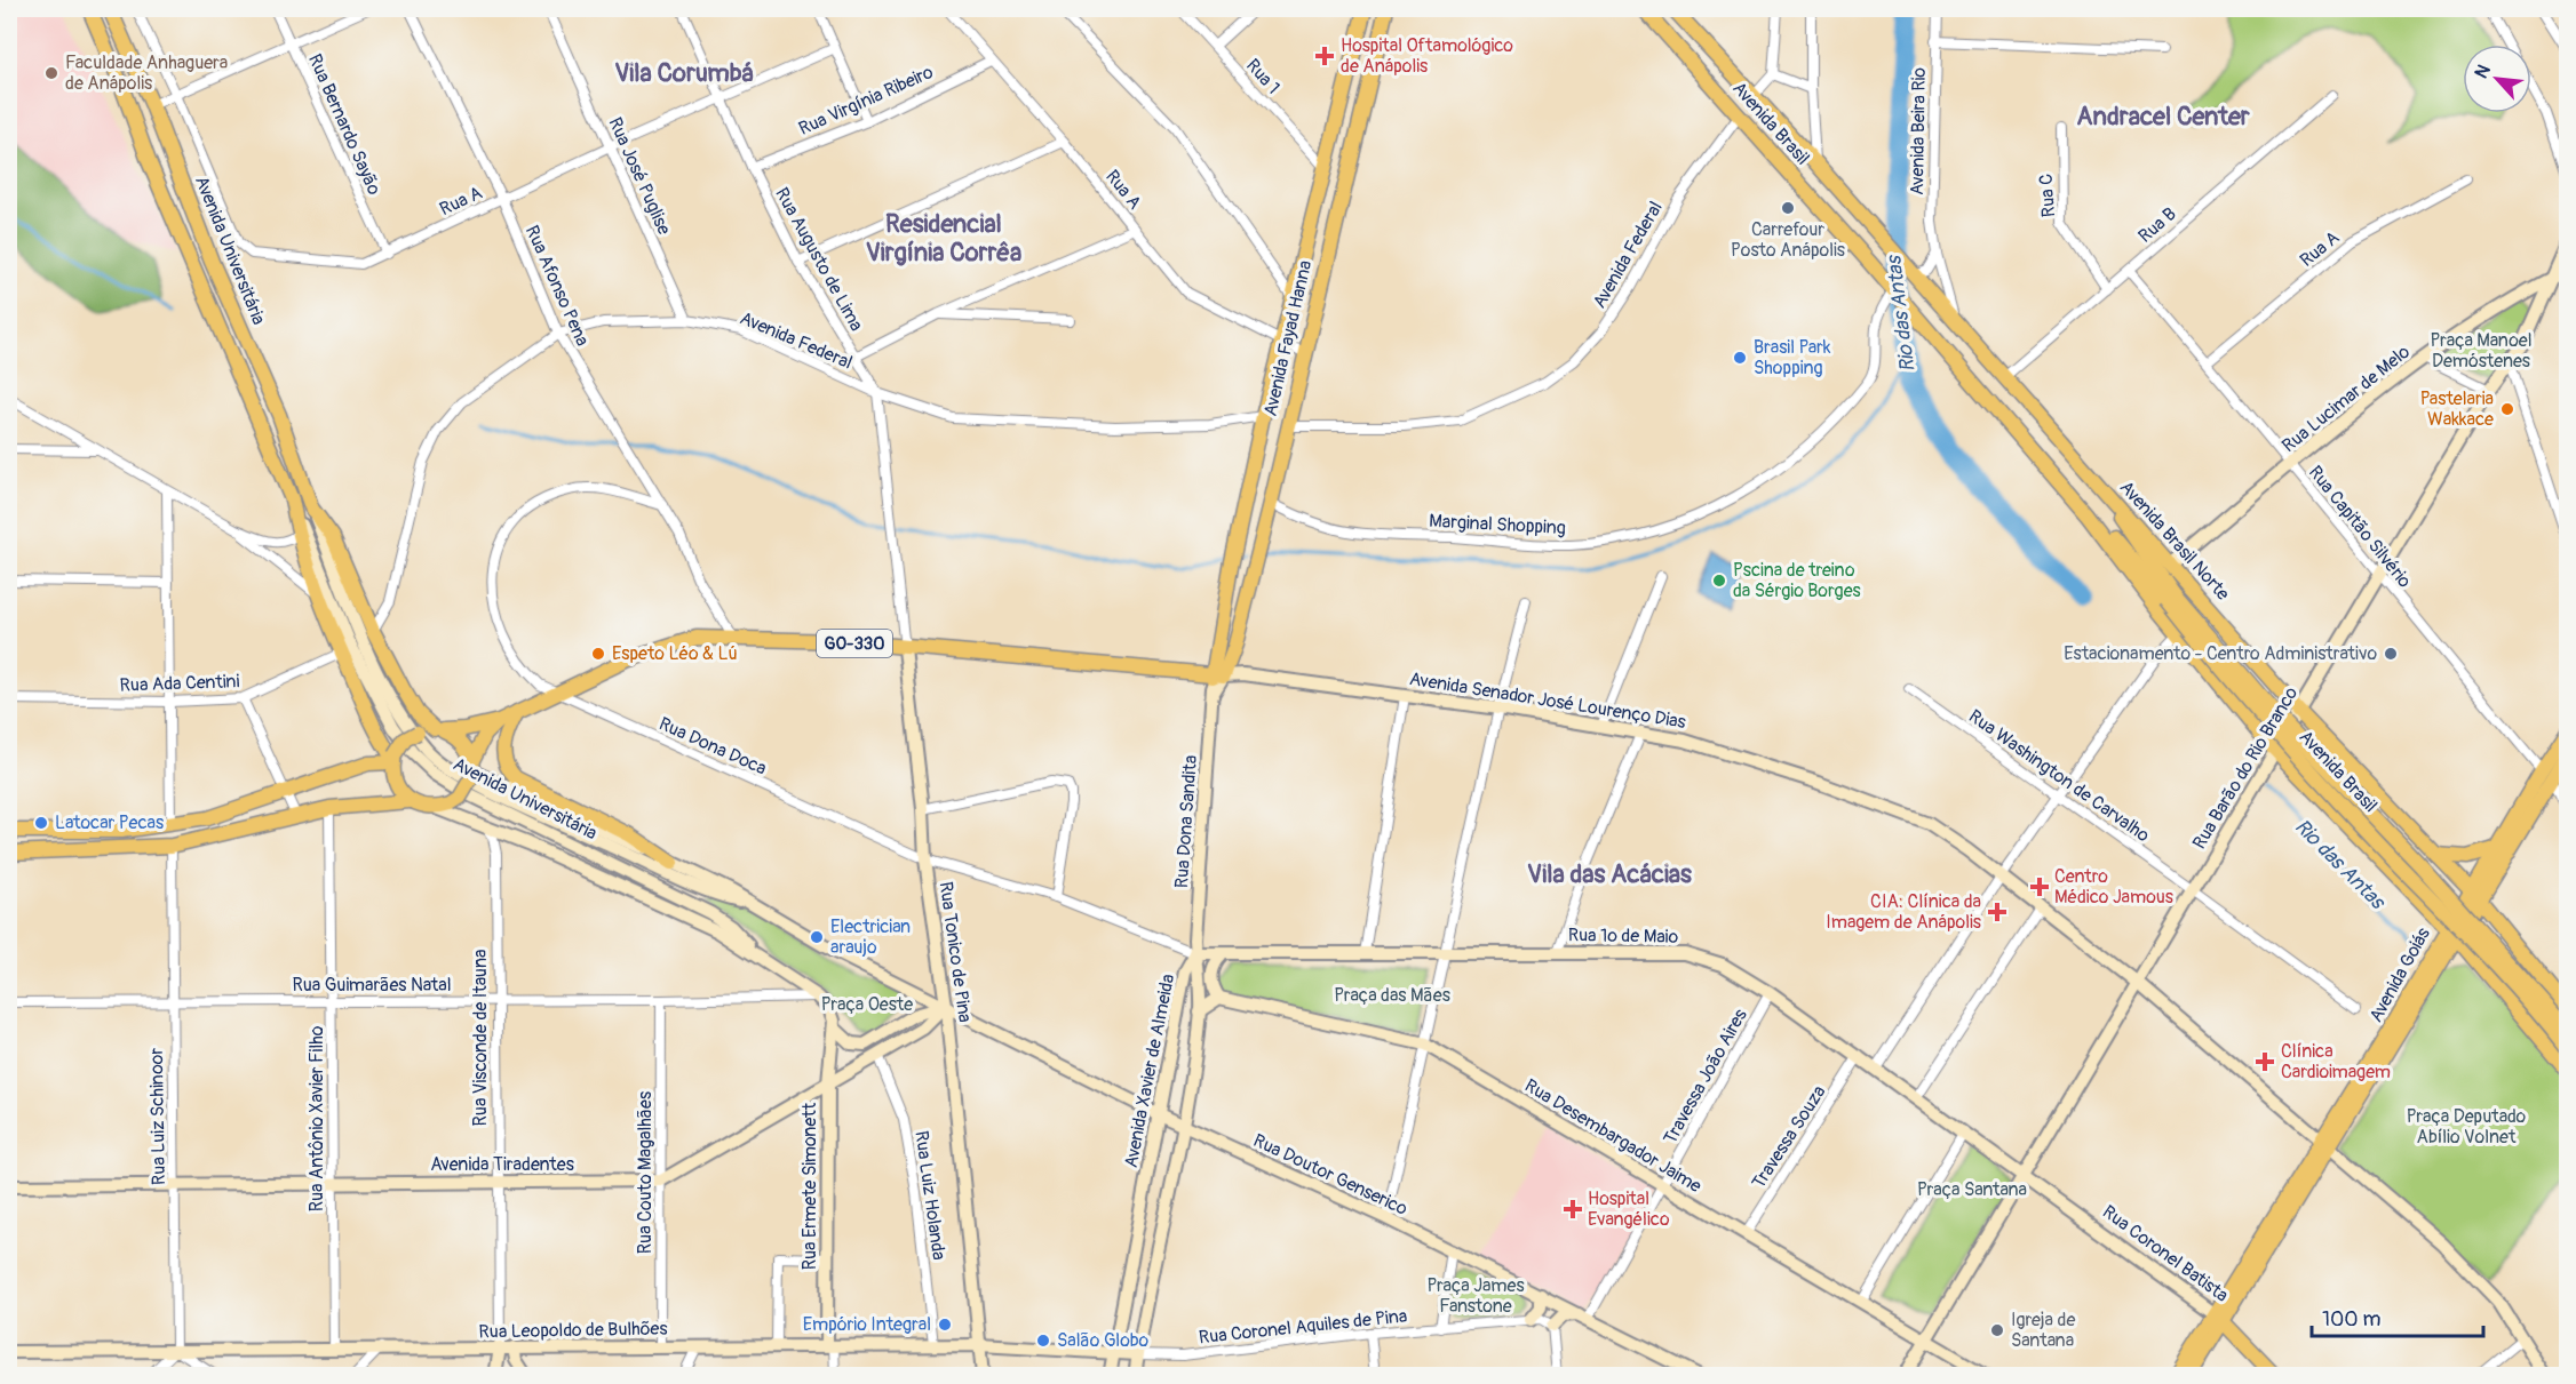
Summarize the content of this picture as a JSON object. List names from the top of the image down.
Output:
{
  "streets": {
    "main road": [
      "Avenida Brasil",
      "Avenida Universitária",
      "Avenida Fayad Hanna",
      "Rua Lucimar de Melo",
      "Avenida Brasil Norte",
      "GO-330",
      "Avenida Senador José Lourenço Dias",
      "Rua Barão do Rio Branco",
      "Rua Dona Sandita",
      "Rua 1º de Maio",
      "Rua Tonico de Pina",
      "Avenida Goiás",
      "Rua Visconde de Itauna",
      "Avenida Xavier de Almeida",
      "Rua Desembargador Jaime",
      "Avenida Tiradentes",
      "Rua Doutor Genserico",
      "Rua Ermete Simonett",
      "Rua Coronel Batista",
      "Rua Leopoldo de Bulhões"
    ],
    "street": [
      "Rua 1",
      "Rua Virgínia Ribeiro",
      "Rua Bernardo Sayão",
      "Avenida Beira Rio",
      "Rua José Puglise",
      "Rua A",
      "Rua C",
      "Rua B",
      "Avenida Federal",
      "Rua Augusto de Lima",
      "Rua Afonso Pena",
      "Marginal Shopping",
      "Rua Capitão Silvério",
      "Rua Ada Centini",
      "Rua Dona Doca",
      "Rua Washington de Carvalho",
      "Rua Guimarães Natal",
      "Travessa João Aires",
      "Rua Luiz Schinoor",
      "Rua Antônio Xavier Filho",
      "Travessa Souza",
      "Rua Couto Magalhães",
      "Rua Luiz Holanda",
      "Rua Coronel Aquiles de Pina"
    ]
  },
  "crossings": [
    ["Rua 1", "Avenida Fayad Hanna"],
    ["Rua Virgínia Ribeiro", "Rua A"],
    ["Rua Virgínia Ribeiro", "Rua Augusto de Lima"],
    ["Avenida Brasil", "Avenida Federal"],
    ["Avenida Brasil", "Marginal Shopping"],
    ["Avenida Brasil", "Avenida Brasil Norte"],
    ["Rua Bernardo Sayão", "Rua A"],
    ["Avenida Beira Rio", "Avenida Brasil Norte"],
    ["Rua José Puglise", "Rua A"],
    ["Rua José Puglise", "Avenida Federal"],
    ["Rua A", "Rua Augusto de Lima"],
    ["Rua A", "Rua Afonso Pena"],
    ["Rua A", "Avenida Fayad Hanna"],
    ["Rua A", "Rua Capitão Silvério"],
    ["Rua C", "Rua B"],
    ["Rua B", "Rua Capitão Silvério"],
    ["Rua B", "Avenida Brasil Norte"],
    ["Avenida Universitária", "Avenida Federal"],
    ["Avenida Universitária", "Rua Ada Centini"],
    ["Avenida Universitária", "Avenida Senador José Lourenço Dias"],
    ["Avenida Universitária", "Rua Tonico de Pina"],
    ["Avenida Universitária", "Rua Guimarães Natal"],
    ["Avenida Universitária", "Rua Visconde de Itauna"],
    ["Avenida Universitária", "Avenida Tiradentes"],
    ["Avenida Universitária", "Rua Doutor Genserico"],
    ["Avenida Universitária", "Rua Ermete Simonett"],
    ["Avenida Federal", "Rua Augusto de Lima"],
    ["Avenida Federal", "Rua Afonso Pena"],
    ["Avenida Federal", "Avenida Fayad Hanna"],
    ["Rua Augusto de Lima", "Rua Tonico de Pina"],
    ["Rua Afonso Pena", "Avenida Senador José Lourenço Dias"],
    ["Rua Afonso Pena", "Rua Dona Doca"],
    ["Avenida Fayad Hanna", "Marginal Shopping"],
    ["Avenida Fayad Hanna", "Avenida Senador José Lourenço Dias"],
    ["Avenida Fayad Hanna", "Rua Dona Sandita"],
    ["Rua Lucimar de Melo", "Rua Capitão Silvério"],
    ["Rua Lucimar de Melo", "Avenida Brasil Norte"],
    ["Rua Lucimar de Melo", "Rua Barão do Rio Branco"],
    ["Rua Capitão Silvério", "Rua Barão do Rio Branco"],
    ["Rua Capitão Silvério", "Avenida Goiás"],
    ["Avenida Brasil Norte", "Rua Barão do Rio Branco"],
    ["Avenida Brasil Norte", "Avenida Goiás"],
    ["Avenida Senador José Lourenço Dias", "Rua Dona Doca"],
    ["Avenida Senador José Lourenço Dias", "Rua Barão do Rio Branco"],
    ["Avenida Senador José Lourenço Dias", "Rua Dona Sandita"],
    ["Avenida Senador José Lourenço Dias", "Rua Tonico de Pina"],
    ["Avenida Senador José Lourenço Dias", "Avenida Goiás"],
    ["Rua Dona Doca", "Rua Dona Sandita"],
    ["Rua Dona Doca", "Rua 1º de Maio"],
    ["Rua Dona Doca", "Rua Tonico de Pina"],
    ["Rua Dona Doca", "Avenida Xavier de Almeida"],
    ["Rua Barão do Rio Branco", "Rua Washington de Carvalho"],
    ["Rua Barão do Rio Branco", "Rua 1º de Maio"],
    ["Rua Barão do Rio Branco", "Rua Desembargador Jaime"],
    ["Rua Barão do Rio Branco", "Rua Coronel Batista"],
    ["Rua Dona Sandita", "Rua 1º de Maio"],
    ["Rua Dona Sandita", "Avenida Xavier de Almeida"],
    ["Rua 1º de Maio", "Avenida Xavier de Almeida"],
    ["Rua 1º de Maio", "Travessa João Aires"],
    ["Rua 1º de Maio", "Travessa Souza"],
    ["Rua 1º de Maio", "Rua Coronel Batista"],
    ["Rua Tonico de Pina", "Avenida Tiradentes"],
    ["Rua Tonico de Pina", "Rua Doutor Genserico"],
    ["Rua Tonico de Pina", "Rua Leopoldo de Bulhões"],
    ["Avenida Goiás", "Rua Coronel Batista"],
    ["Rua Guimarães Natal", "Rua Visconde de Itauna"],
    ["Rua Guimarães Natal", "Rua Luiz Schinoor"],
    ["Rua Guimarães Natal", "Rua Antônio Xavier Filho"],
    ["Rua Guimarães Natal", "Rua Couto Magalhães"],
    ["Rua Visconde de Itauna", "Avenida Tiradentes"],
    ["Rua Visconde de Itauna", "Rua Leopoldo de Bulhões"],
    ["Avenida Xavier de Almeida", "Rua Doutor Genserico"],
    ["Avenida Xavier de Almeida", "Rua Coronel Aquiles de Pina"],
    ["Avenida Xavier de Almeida", "Rua Leopoldo de Bulhões"],
    ["Travessa João Aires", "Rua Desembargador Jaime"],
    ["Travessa João Aires", "Rua Doutor Genserico"],
    ["Rua Luiz Schinoor", "Avenida Tiradentes"],
    ["Rua Luiz Schinoor", "Rua Leopoldo de Bulhões"],
    ["Rua Antônio Xavier Filho", "Avenida Tiradentes"],
    ["Rua Antônio Xavier Filho", "Rua Leopoldo de Bulhões"],
    ["Rua Desembargador Jaime", "Travessa Souza"],
    ["Avenida Tiradentes", "Rua Couto Magalhães"],
    ["Avenida Tiradentes", "Rua Doutor Genserico"],
    ["Avenida Tiradentes", "Rua Ermete Simonett"],
    ["Avenida Tiradentes", "Rua Luiz Holanda"],
    ["Rua Couto Magalhães", "Rua Leopoldo de Bulhões"],
    ["Rua Ermete Simonett", "Rua Leopoldo de Bulhões"],
    ["Rua Luiz Holanda", "Rua Leopoldo de Bulhões"],
    ["Rua Coronel Aquiles de Pina", "Rua Leopoldo de Bulhões"]
  ],
  "districts": [
    "Vila Corumbá",
    "Andracel Center",
    "Residencial Virgínia Corrêa",
    "Vila das Acácias"
  ],
  "water": ["Rio das Antas"],
  "parks": [
    "Praça Manoel Demóstenes",
    "Praça das Mães",
    "Praça Oeste",
    "Praça Deputado Abílio Volnet",
    "Praça Santana",
    "Praça James Fanstone"
  ],
  "places": {
    "health": [
      "Hospital Oftamológico de Anápolis",
      "Centro Médico Jamous",
      "CIA: Clínica da Imagem de Anápolis",
      "Clínica Cardioimagem",
      "Hospital Evangélico"
    ],
    "other": [
      "Faculdade Anhaguera de Anápolis",
      "Carrefour Posto Anápolis",
      "Brasil Park Shopping",
      "Pastelaria Wakkace",
      "Pscina de treino da Sérgio Borges",
      "Espeto Léo & Lú",
      "Estacionamento - Centro Administrativo",
      "Latocar Pecas",
      "Electrician araujo",
      "Empório Integral",
      "Igreja de Santana",
      "Salão Globo"
    ]
  },
  "scale_bar": "100 m",
  "north": "top left"
}
